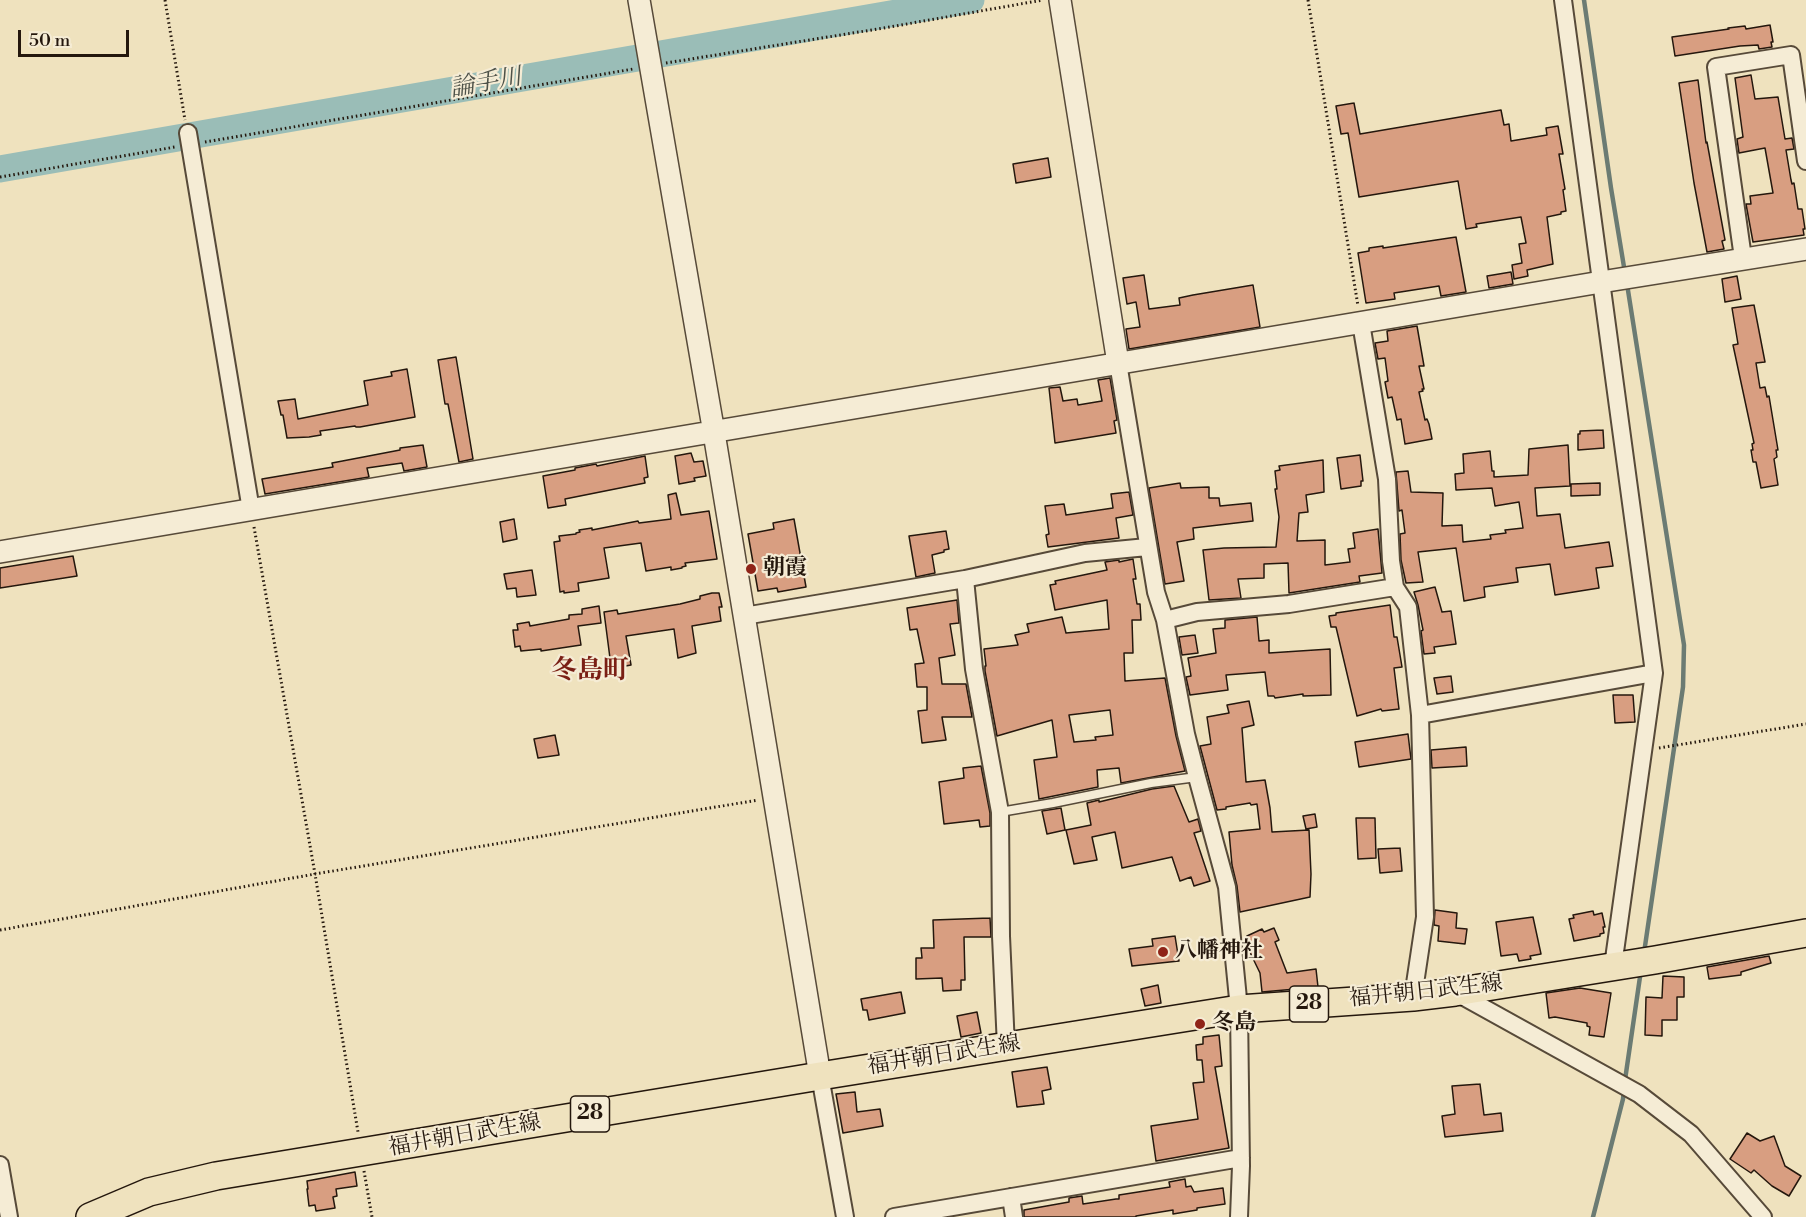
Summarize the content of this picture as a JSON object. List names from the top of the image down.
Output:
{
  "streets": {
    "main road": ["福井朝日武生線", "28"]
  },
  "districts": ["冬島町"],
  "water": ["論手川"],
  "places": ["朝霞", "八幡神社", "冬島"],
  "scale_bar": "50 m"
}
